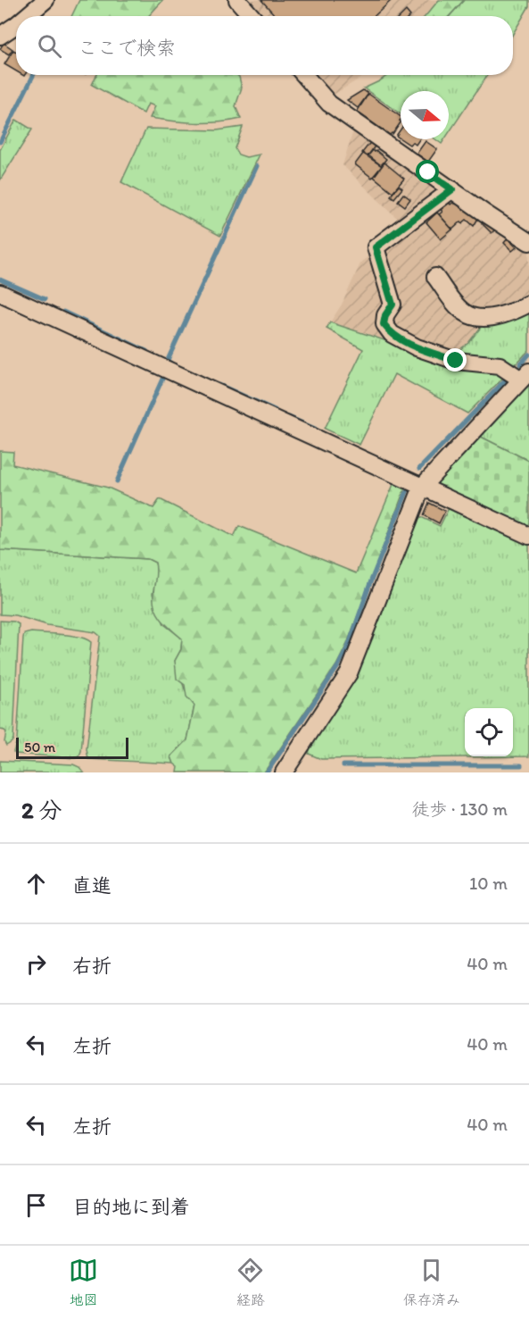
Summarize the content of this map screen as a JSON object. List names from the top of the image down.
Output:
{
  "scale_bar": "50 m",
  "north": "right",
  "page": {
    "search": "ここで検索",
    "scale": "50 m",
    "heading": ["2 分", "徒歩 · 130 m"],
    "list": [
      ["直進", "10 m"],
      ["右折", "40 m"],
      ["左折", "40 m"],
      ["左折", "40 m"],
      "目的地に到着"
    ],
    "nav": ["地図", "経路", "保存済み"]
  }
}
